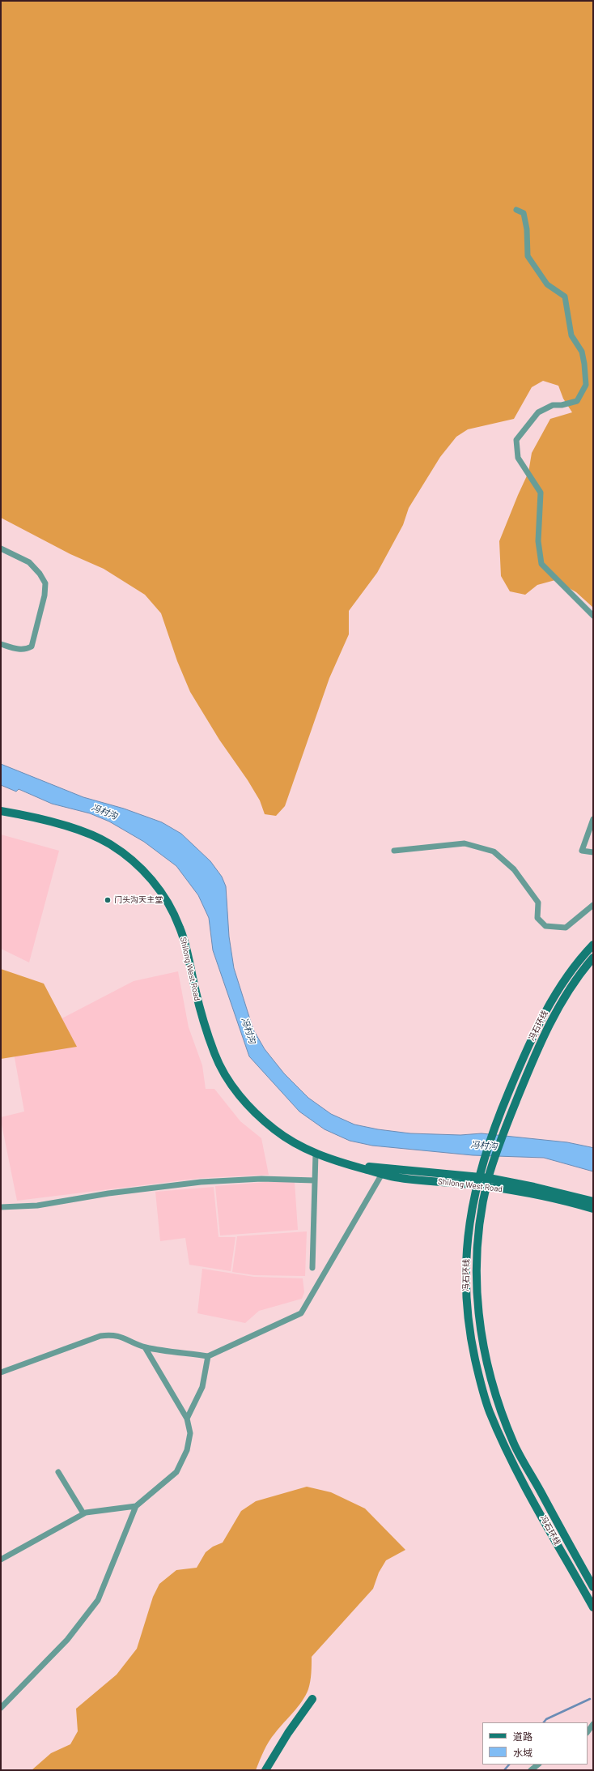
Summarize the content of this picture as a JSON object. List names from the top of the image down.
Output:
{
  "streets": {
    "main road": ["Shilong West Road", "冯石环线"]
  },
  "crossings": [
    ["Shilong West Road", "冯石环线"]
  ],
  "water": ["冯村沟"],
  "places": ["门头沟天主堂"],
  "legend": ["道路", "水域"]
}
